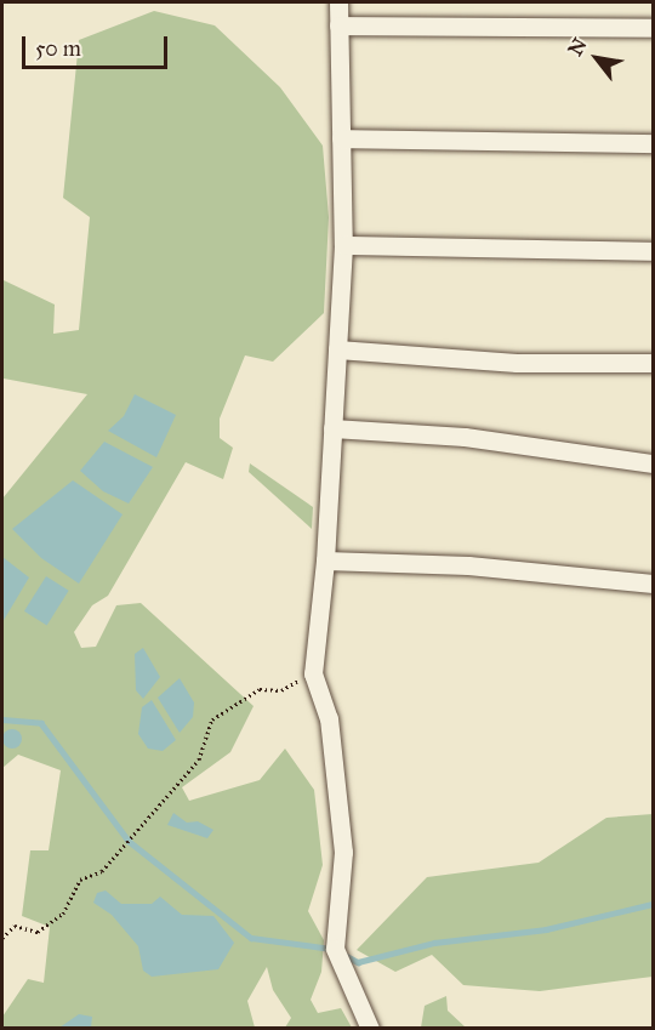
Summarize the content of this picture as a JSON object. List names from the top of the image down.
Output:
{
  "scale_bar": "50 m",
  "north": "top left"
}
